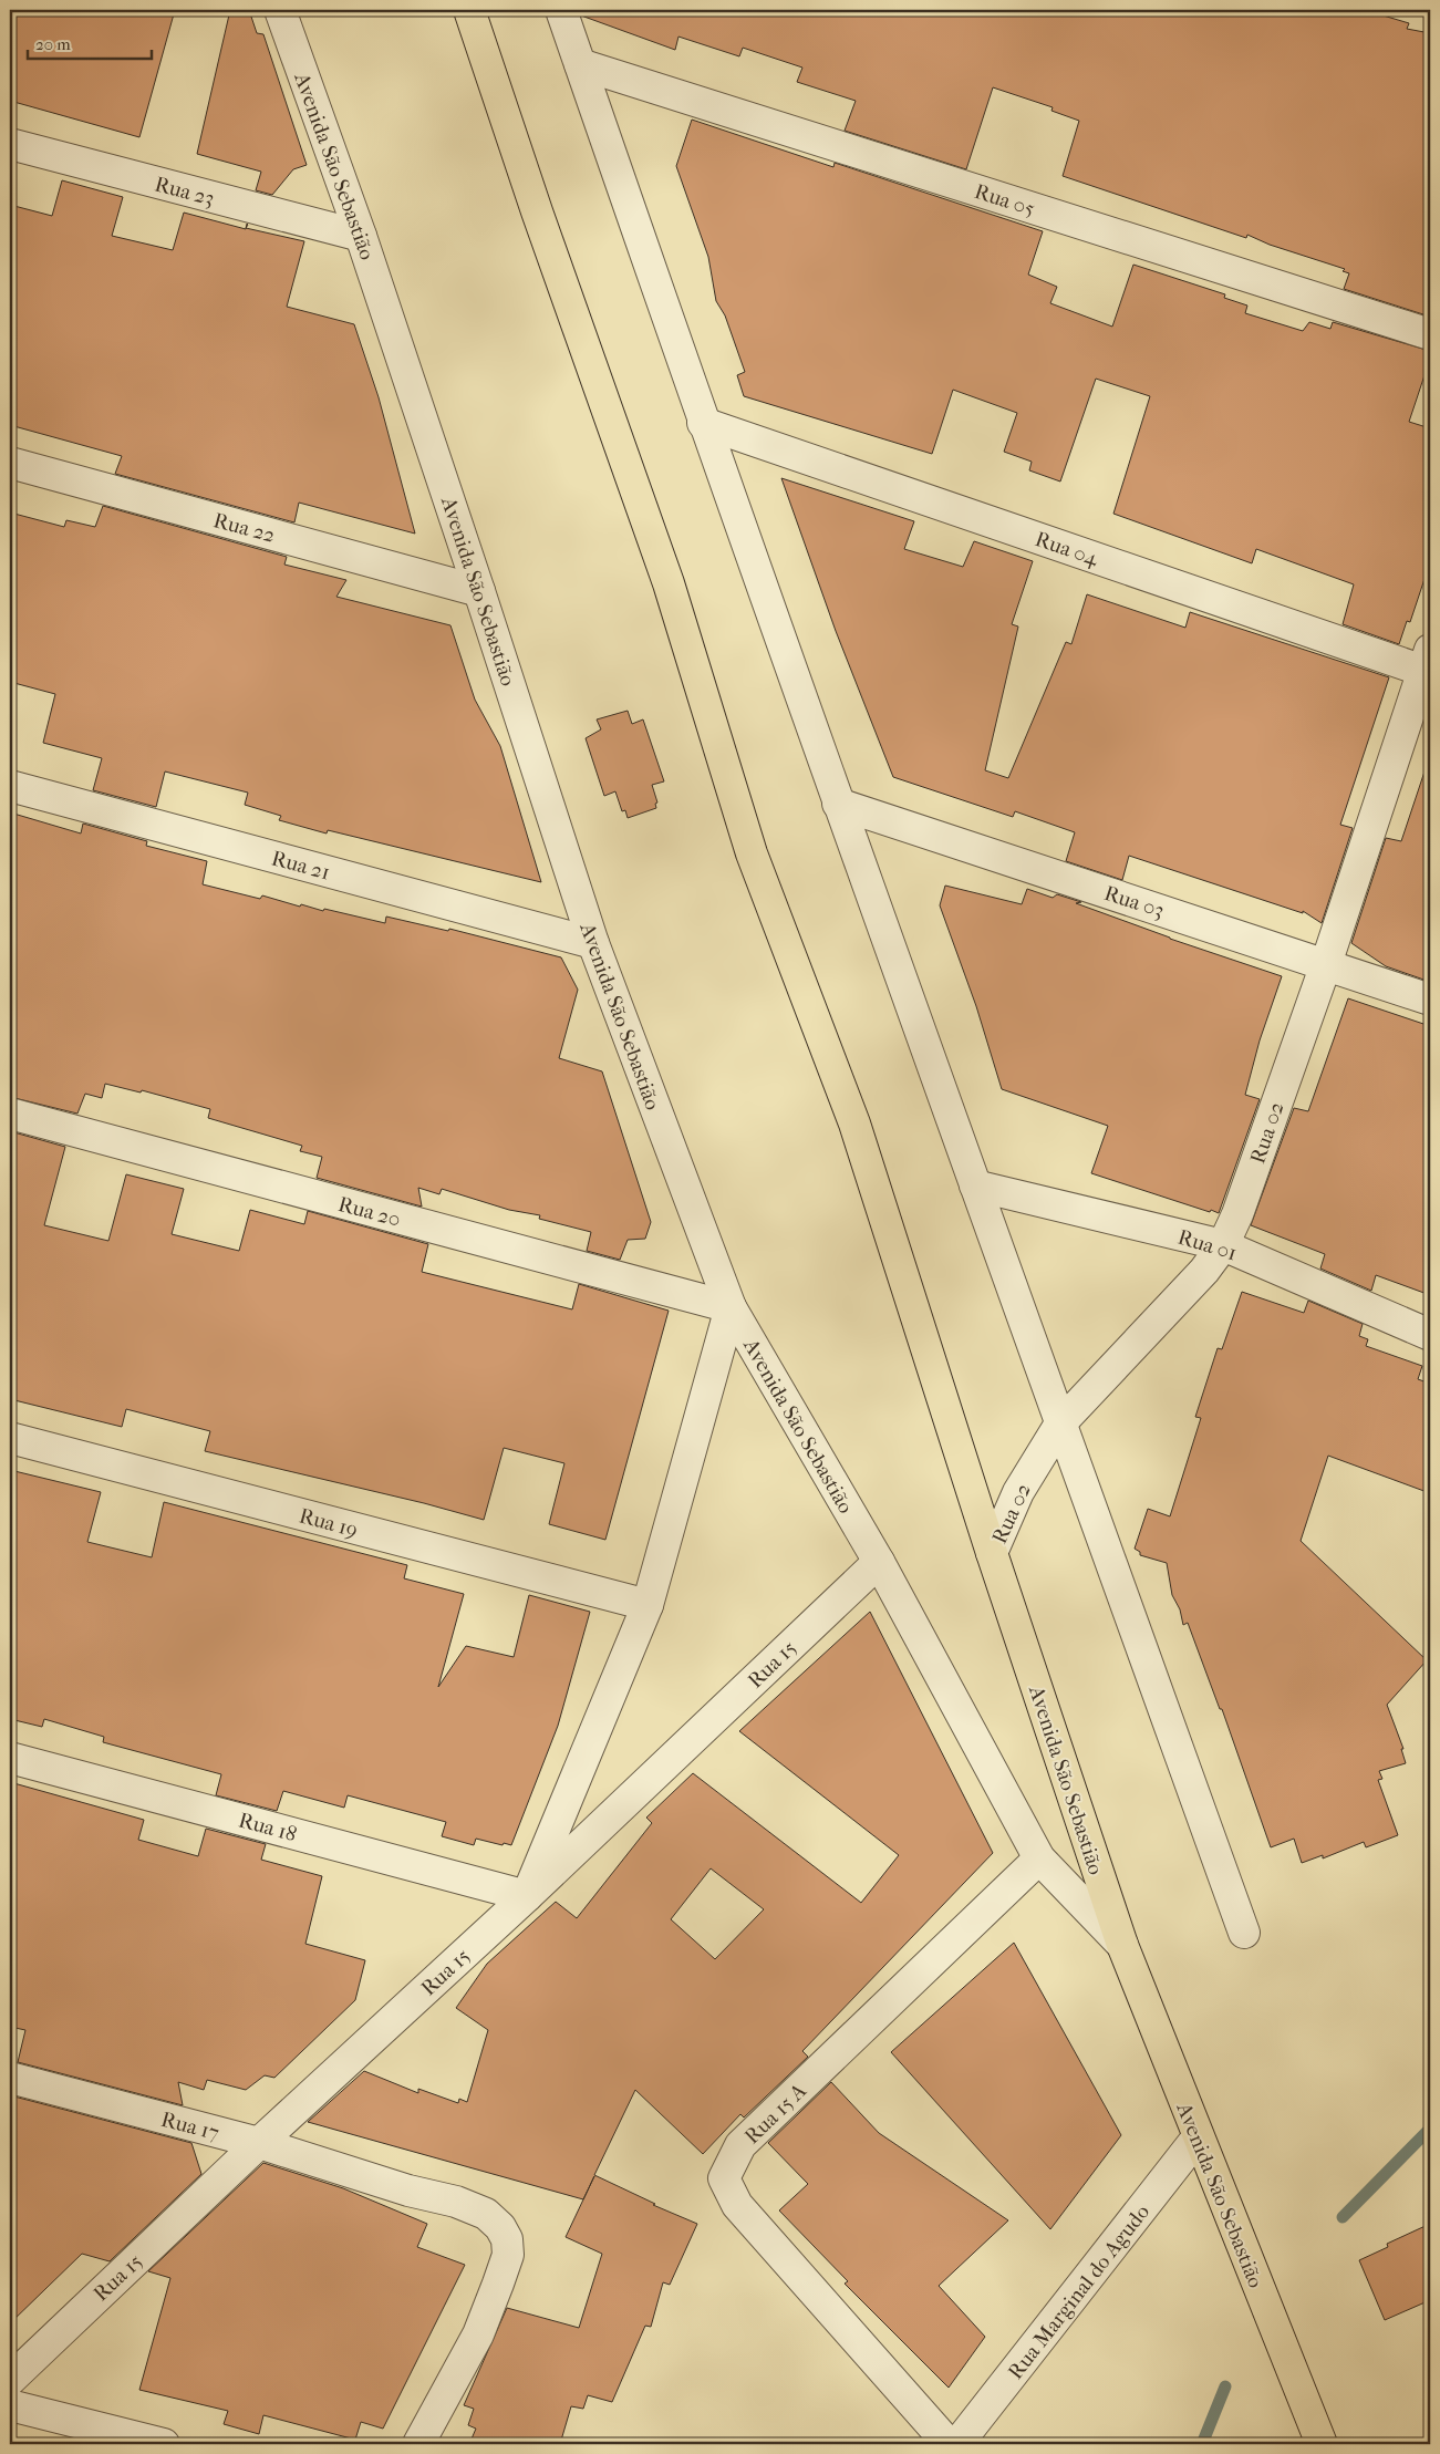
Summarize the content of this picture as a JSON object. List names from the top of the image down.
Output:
{
  "streets": {
    "main road": ["Avenida São Sebastião"],
    "street": [
      "Rua 23",
      "Rua 05",
      "Rua 22",
      "Rua 04",
      "Rua 21",
      "Rua 03",
      "Rua 02",
      "Rua 20",
      "Rua 01",
      "Rua 19",
      "Rua 15",
      "Rua 18",
      "Rua 15 A",
      "Rua 17",
      "Rua Marginal do Agudo"
    ]
  },
  "crossings": [
    ["Avenida São Sebastião", "Rua 23"],
    ["Avenida São Sebastião", "Rua 22"],
    ["Avenida São Sebastião", "Rua 21"],
    ["Avenida São Sebastião", "Rua 02"],
    ["Avenida São Sebastião", "Rua 20"],
    ["Avenida São Sebastião", "Rua 15"],
    ["Avenida São Sebastião", "Rua 15 A"],
    ["Avenida São Sebastião", "Rua Marginal do Agudo"],
    ["Rua 04", "Rua 02"],
    ["Rua 03", "Rua 02"],
    ["Rua 02", "Rua 01"],
    ["Rua 15", "Rua 18"],
    ["Rua 15", "Rua 17"]
  ],
  "scale_bar": "20 m"
}
